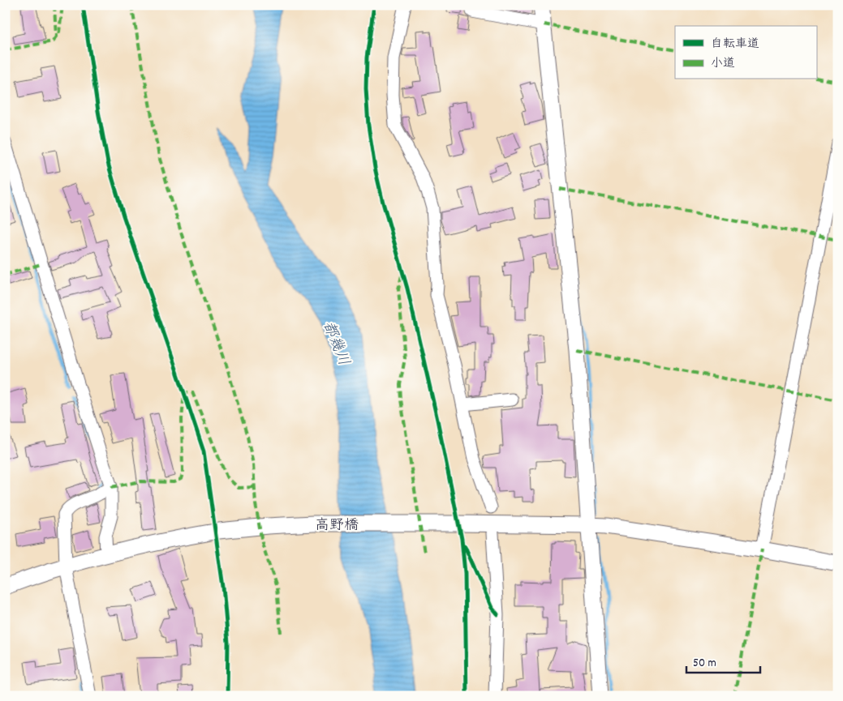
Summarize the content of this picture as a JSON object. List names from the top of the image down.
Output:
{
  "streets": {
    "street": ["高野橋"]
  },
  "water": ["都幾川"],
  "legend": ["自転車道", "小道"],
  "scale_bar": "50 m"
}
